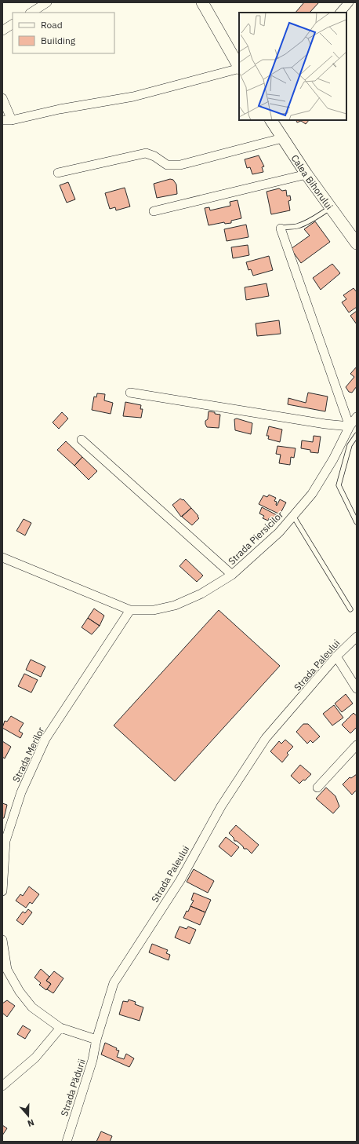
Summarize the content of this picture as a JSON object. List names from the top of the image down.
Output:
{
  "streets": {
    "main road": ["Calea Bihorului"],
    "street": [
      "Strada Piersicilor",
      "Strada Paleului",
      "Strada Merilor",
      "Strada Pădurii"
    ]
  },
  "crossings": [
    ["Strada Piersicilor", "Strada Merilor"],
    ["Strada Paleului", "Strada Pădurii"]
  ],
  "legend": ["Road", "Building"],
  "north": "bottom"
}
